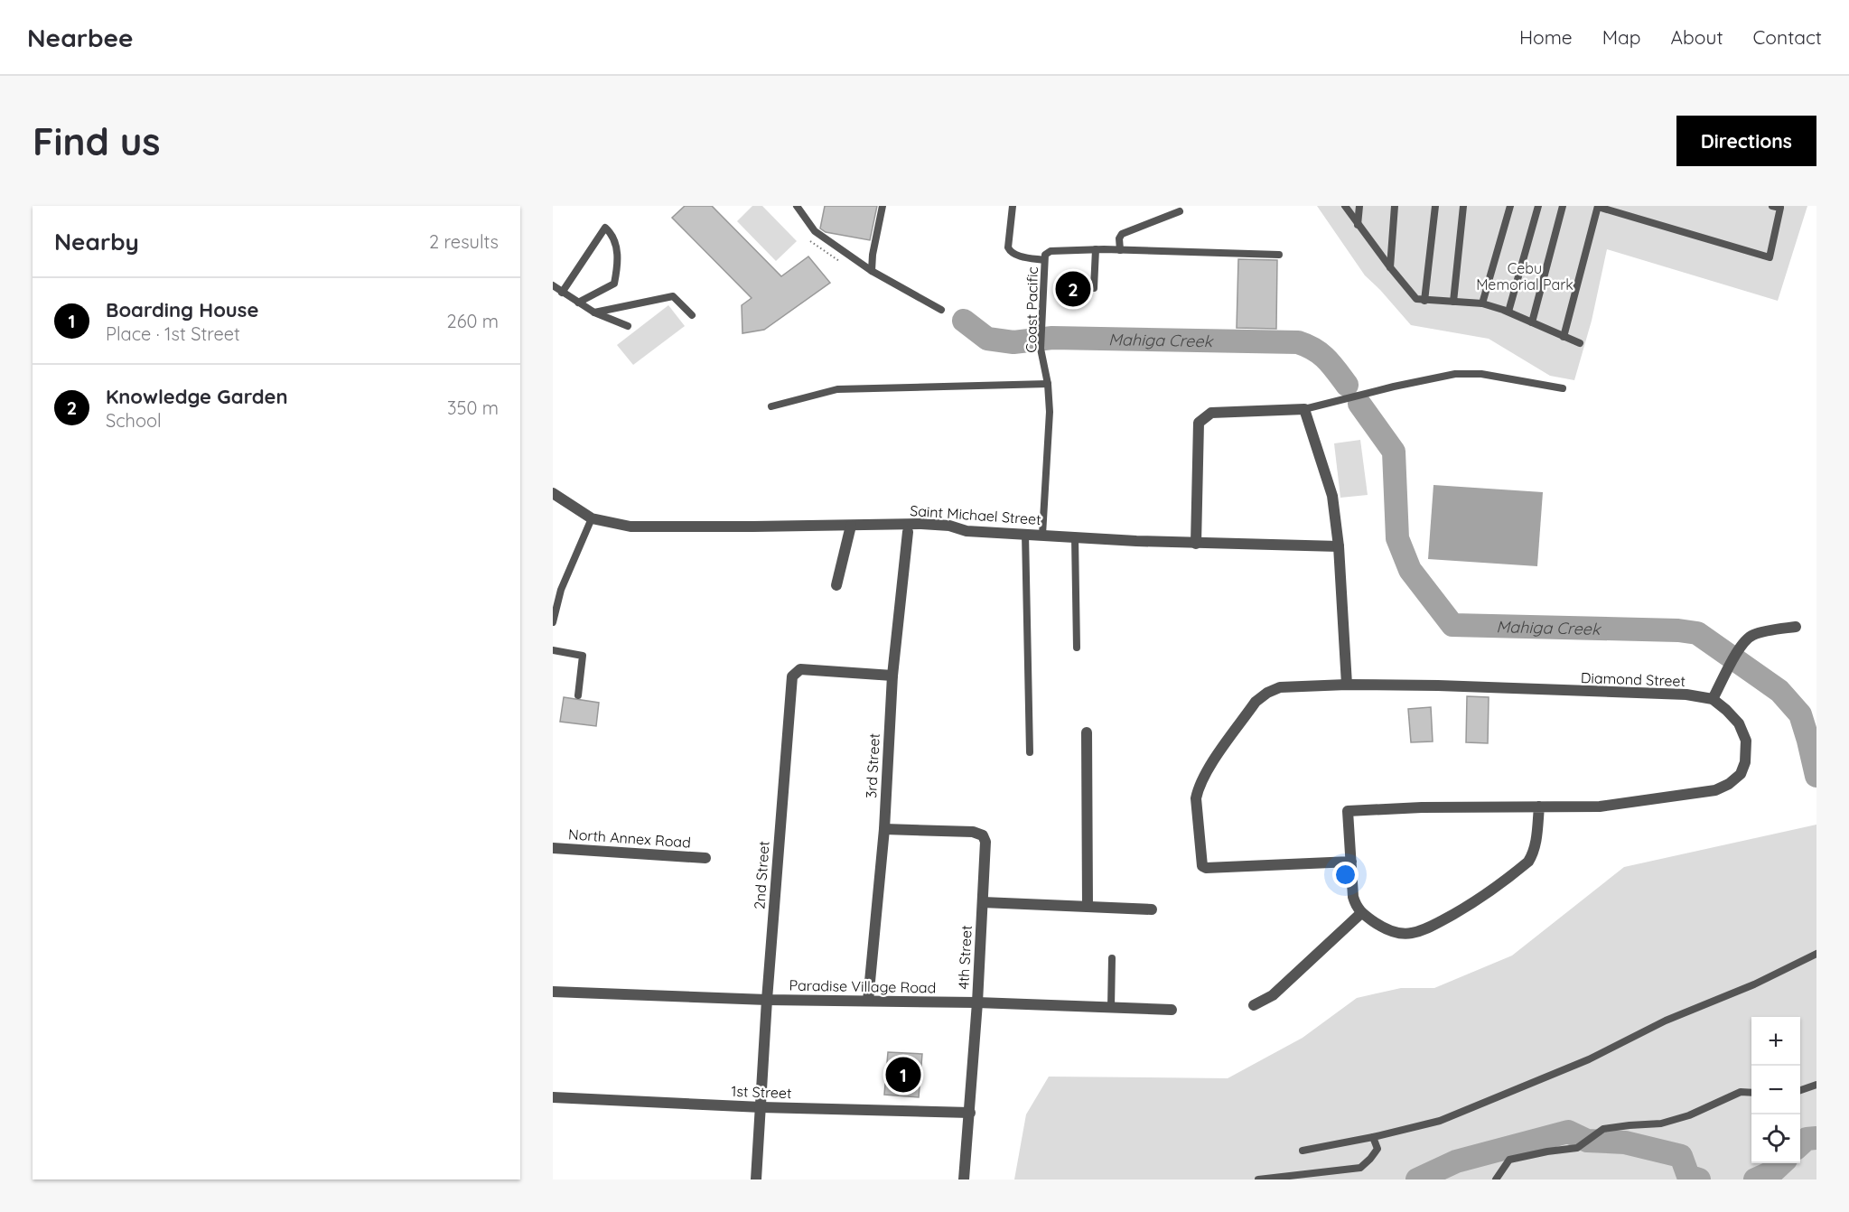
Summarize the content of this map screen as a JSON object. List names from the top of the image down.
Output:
{
  "streets": {
    "street": [
      "Saint Michael Street",
      "Diamond Street",
      "3rd Street",
      "North Annex Road",
      "2nd Street",
      "4th Street",
      "Paradise Village Road",
      "1st Street"
    ],
    "lane": ["Coast Pacific"]
  },
  "crossings": [
    ["Coast Pacific", "Saint Michael Street"],
    ["3rd Street", "2nd Street"],
    ["3rd Street", "4th Street"],
    ["3rd Street", "Paradise Village Road"],
    ["2nd Street", "Paradise Village Road"],
    ["2nd Street", "1st Street"],
    ["4th Street", "Paradise Village Road"],
    ["4th Street", "1st Street"]
  ],
  "water": ["Mahiga Creek"],
  "parks": ["Cebu Memorial Park"],
  "page": {
    "header": "Nearbee",
    "nav": [
      "Home",
      "Map",
      "About",
      "Contact"
    ],
    "buttons": "Directions",
    "title": "Find us",
    "heading": ["Nearby", "2 results"],
    "pins": ["2", "1"],
    "list": [
      {
        "mark": "1",
        "name": "Boarding House",
        "note": "Place · 1st Street",
        "value": "260 m"
      },
      {
        "mark": "2",
        "name": "Knowledge Garden",
        "note": "School",
        "value": "350 m"
      }
    ],
    "map_buttons": ["+", "−"]
  }
}
